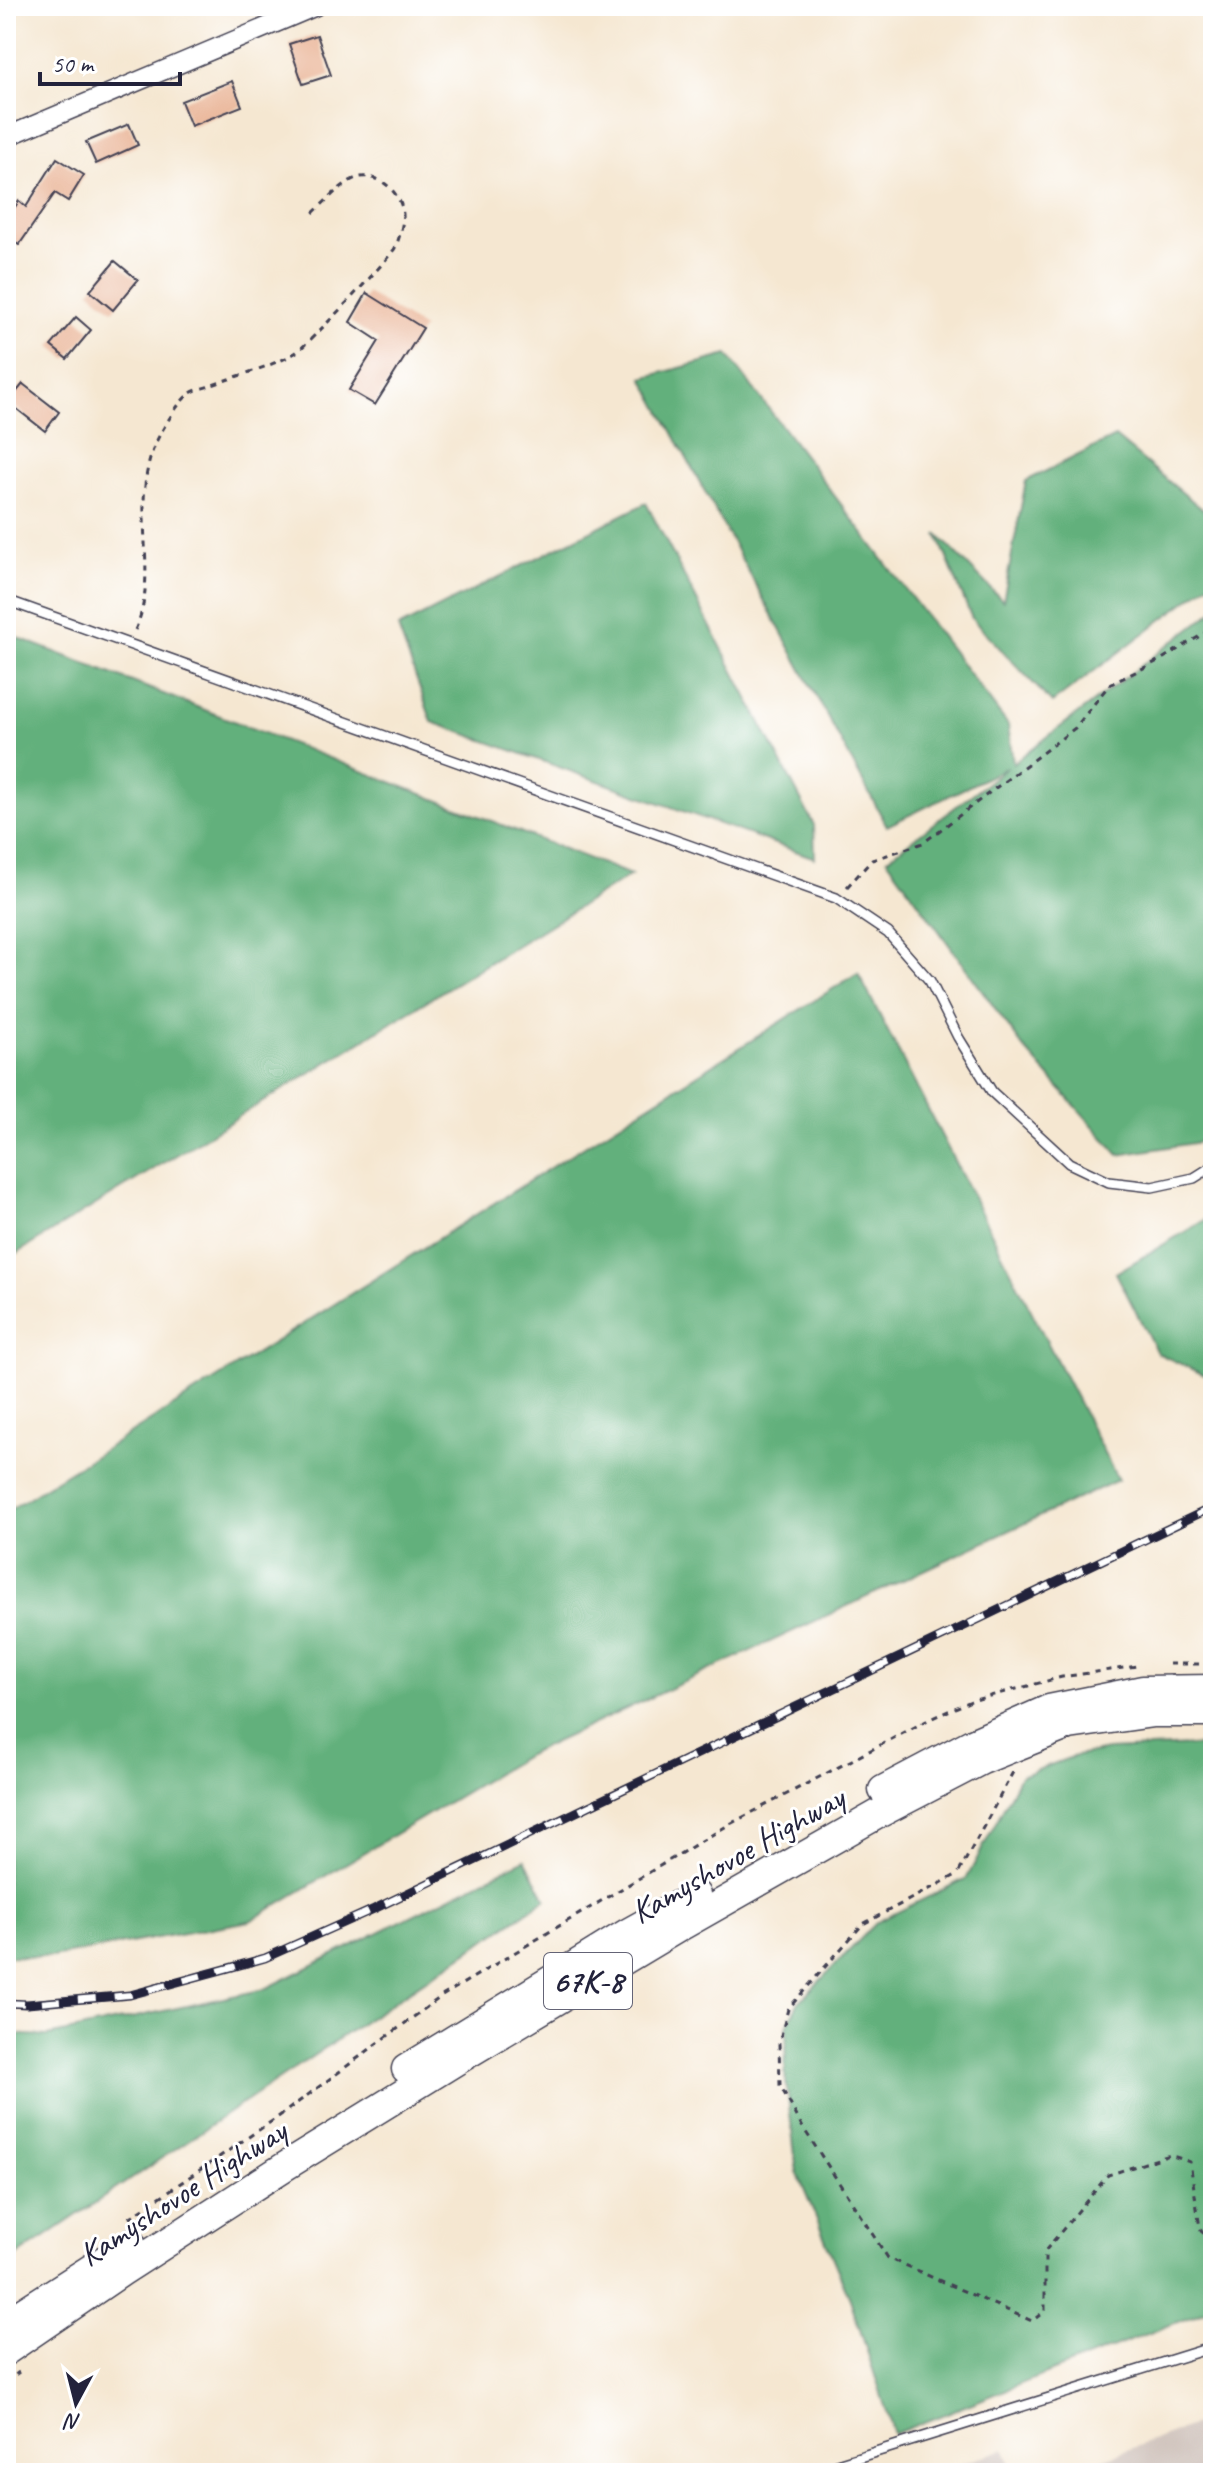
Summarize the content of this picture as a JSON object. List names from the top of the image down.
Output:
{
  "streets": {
    "main road": ["Kamyshovoe Highway", "67К-8"]
  },
  "scale_bar": "50 m",
  "north": "bottom"
}
